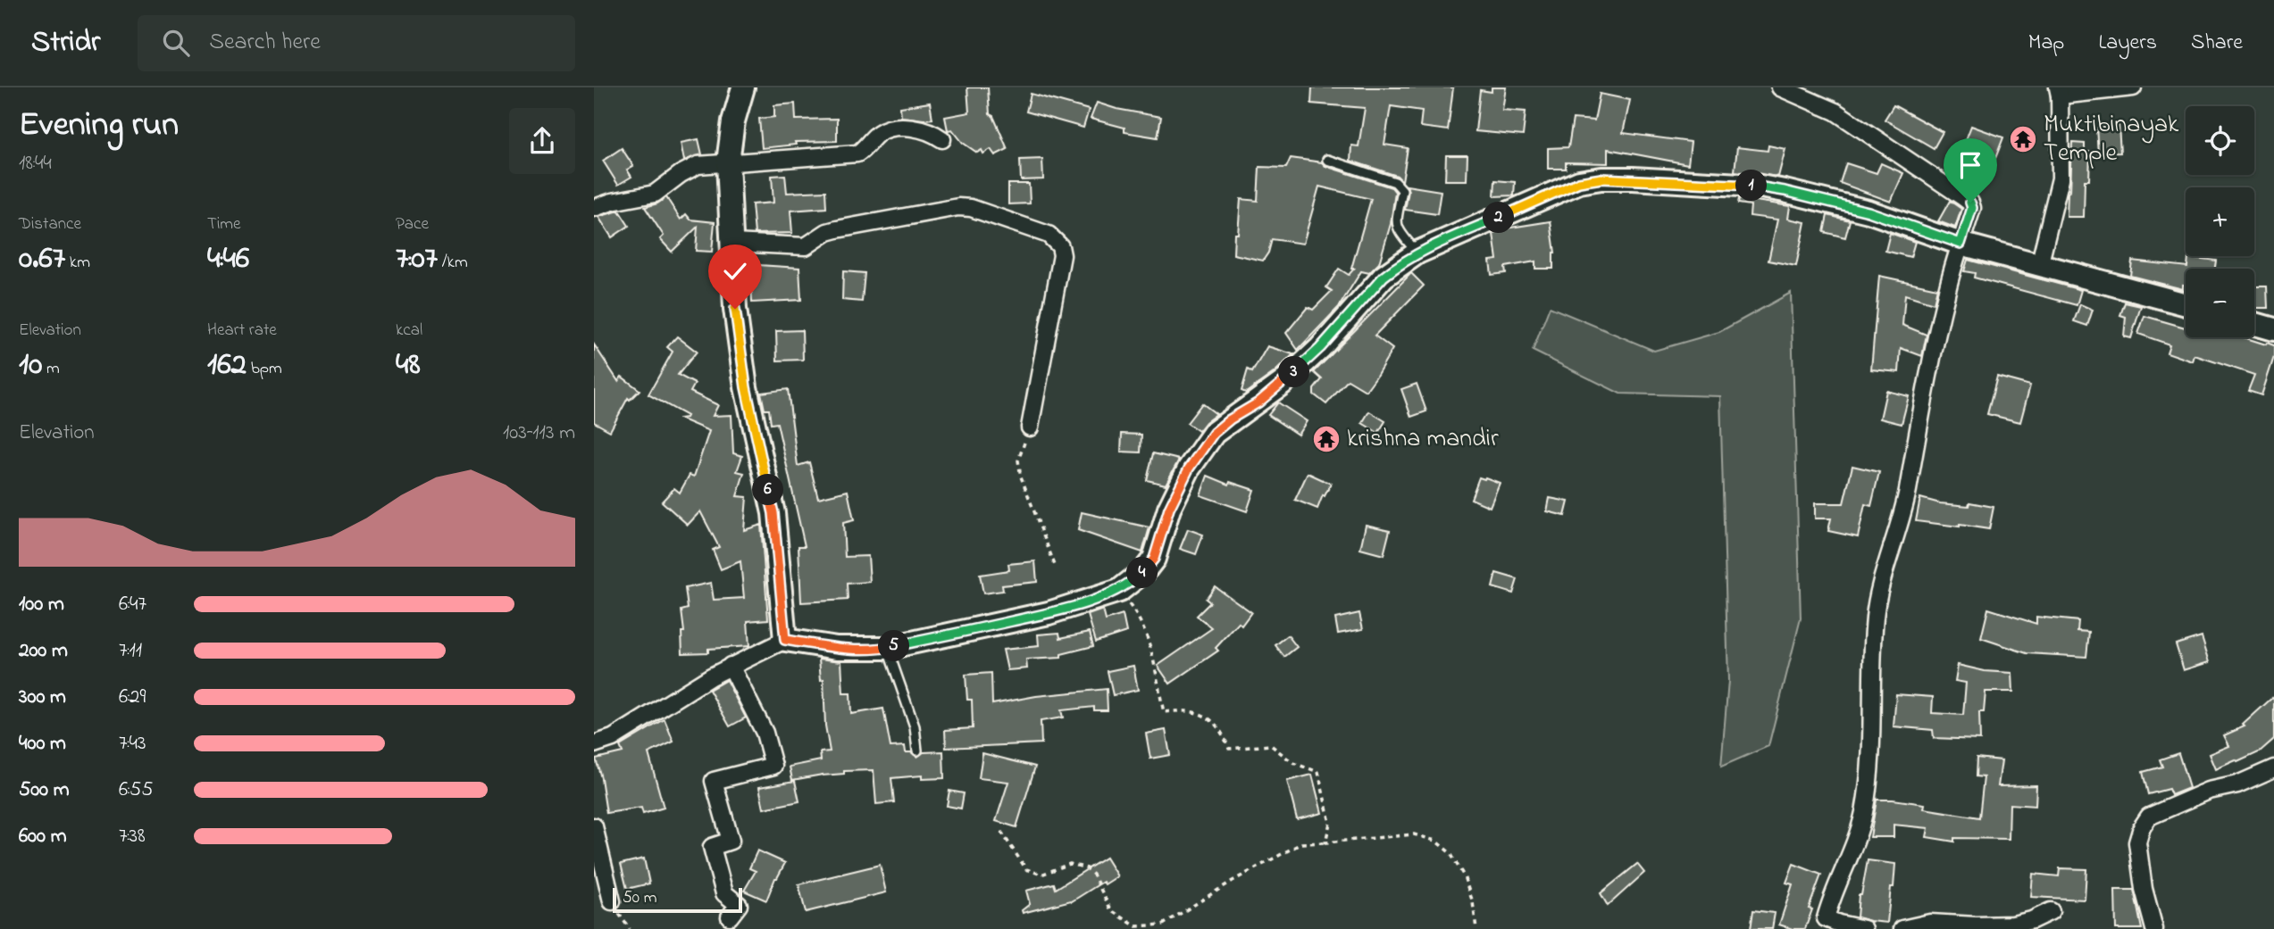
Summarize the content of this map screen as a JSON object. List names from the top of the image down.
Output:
{
  "places": {
    "temple": ["Muktibinayak Temple", "krishna mandir"]
  },
  "scale_bar": "50 m",
  "page": {
    "header": "Stridr",
    "search": "Search here",
    "nav": ["Map", "Layers", "Share"],
    "heading": ["Evening run", "18:44"],
    "map_buttons": ["+", "−"],
    "pins": [
      "1",
      "2",
      "3",
      "6",
      "4",
      "5"
    ],
    "stats": [
      ["Distance", "0.67 km"],
      ["Time", "4:46"],
      ["Pace", "7:07 /km"],
      ["Elevation", "10 m"],
      ["Heart rate", "162 bpm"],
      ["kcal", "48"]
    ],
    "chart": ["Elevation", "103–113 m"],
    "list": [
      {
        "name": "100 m",
        "note": "6:47"
      },
      {
        "name": "200 m",
        "note": "7:11"
      },
      {
        "name": "300 m",
        "note": "6:29"
      },
      {
        "name": "400 m",
        "note": "7:43"
      },
      {
        "name": "500 m",
        "note": "6:55"
      },
      {
        "name": "600 m",
        "note": "7:38"
      }
    ],
    "scale": "50 m"
  }
}
